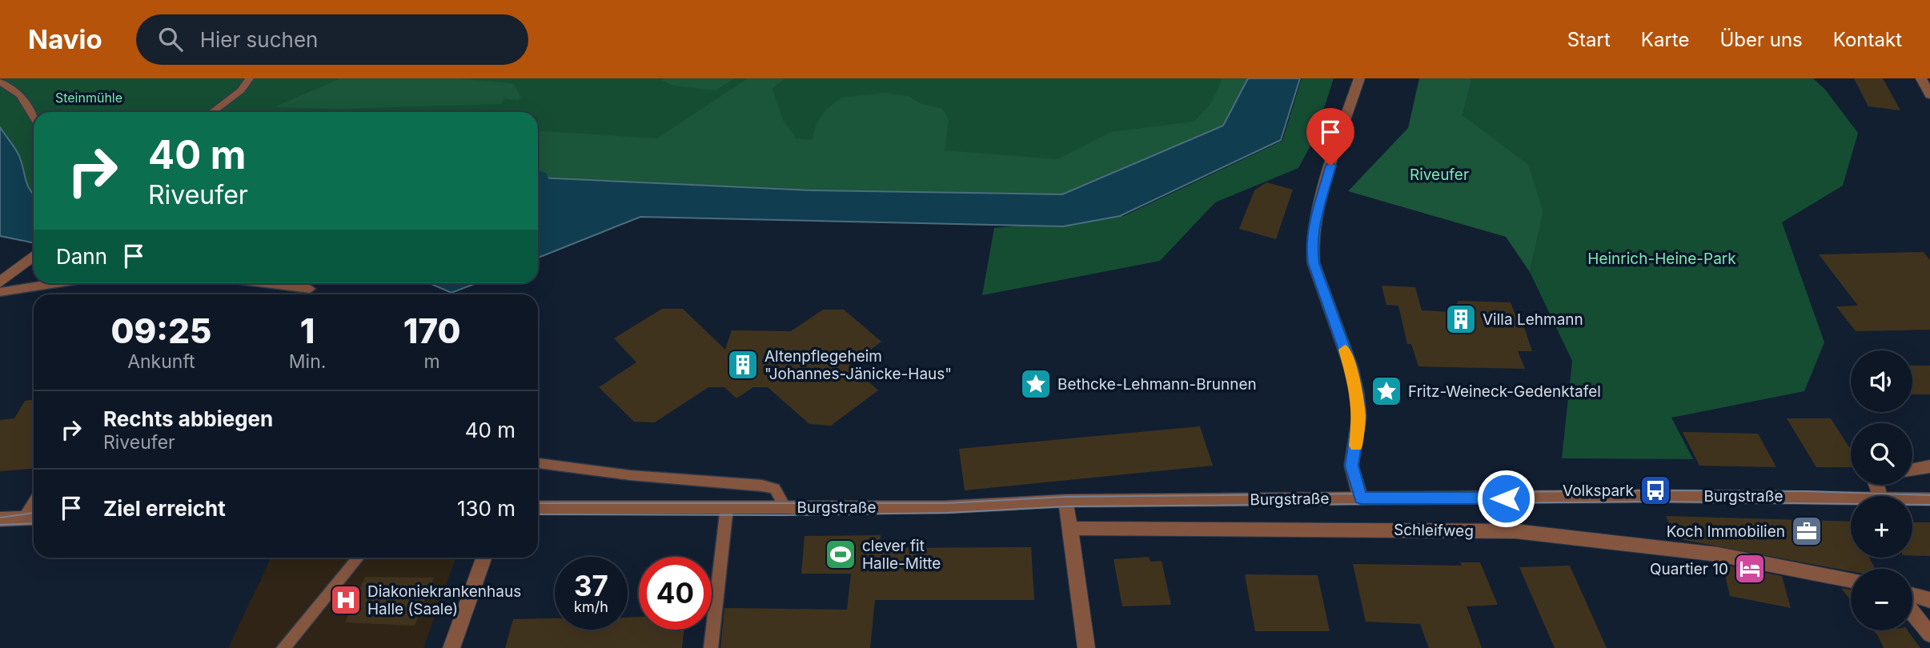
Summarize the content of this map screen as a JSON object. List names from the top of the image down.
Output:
{
  "streets": {
    "street": ["Burgstraße", "Schleifweg"]
  },
  "parks": ["Steinmühle", "Riveufer", "Heinrich-Heine-Park"],
  "places": {
    "building": ["Villa Lehmann", "Altenpflegeheim \"Johannes-Jänicke-Haus\""],
    "place": ["Bethcke-Lehmann-Brunnen", "Fritz-Weineck-Gedenktafel"],
    "bus stop": ["Volkspark"],
    "office": ["Koch Immobilien"],
    "sports": ["clever fit Halle-Mitte"],
    "hotel": ["Quartier 10"],
    "hospital": ["Diakoniekrankenhaus Halle (Saale)"]
  },
  "page": {
    "header": "Navio",
    "search": "Hier suchen",
    "nav": [
      "Start",
      "Karte",
      "Über uns",
      "Kontakt"
    ],
    "turn": ["40 m", "Riveufer"],
    "then": "Dann",
    "eta": [
      "09:25",
      "Ankunft",
      "1",
      "Min.",
      "170",
      "m"
    ],
    "map_buttons": ["+", "−"],
    "list": [
      {
        "name": "Rechts abbiegen",
        "note": "Riveufer",
        "value": "40 m"
      },
      {
        "name": "Ziel erreicht",
        "value": "130 m"
      }
    ],
    "speed": "37 km/h",
    "limit": "40"
  }
}
